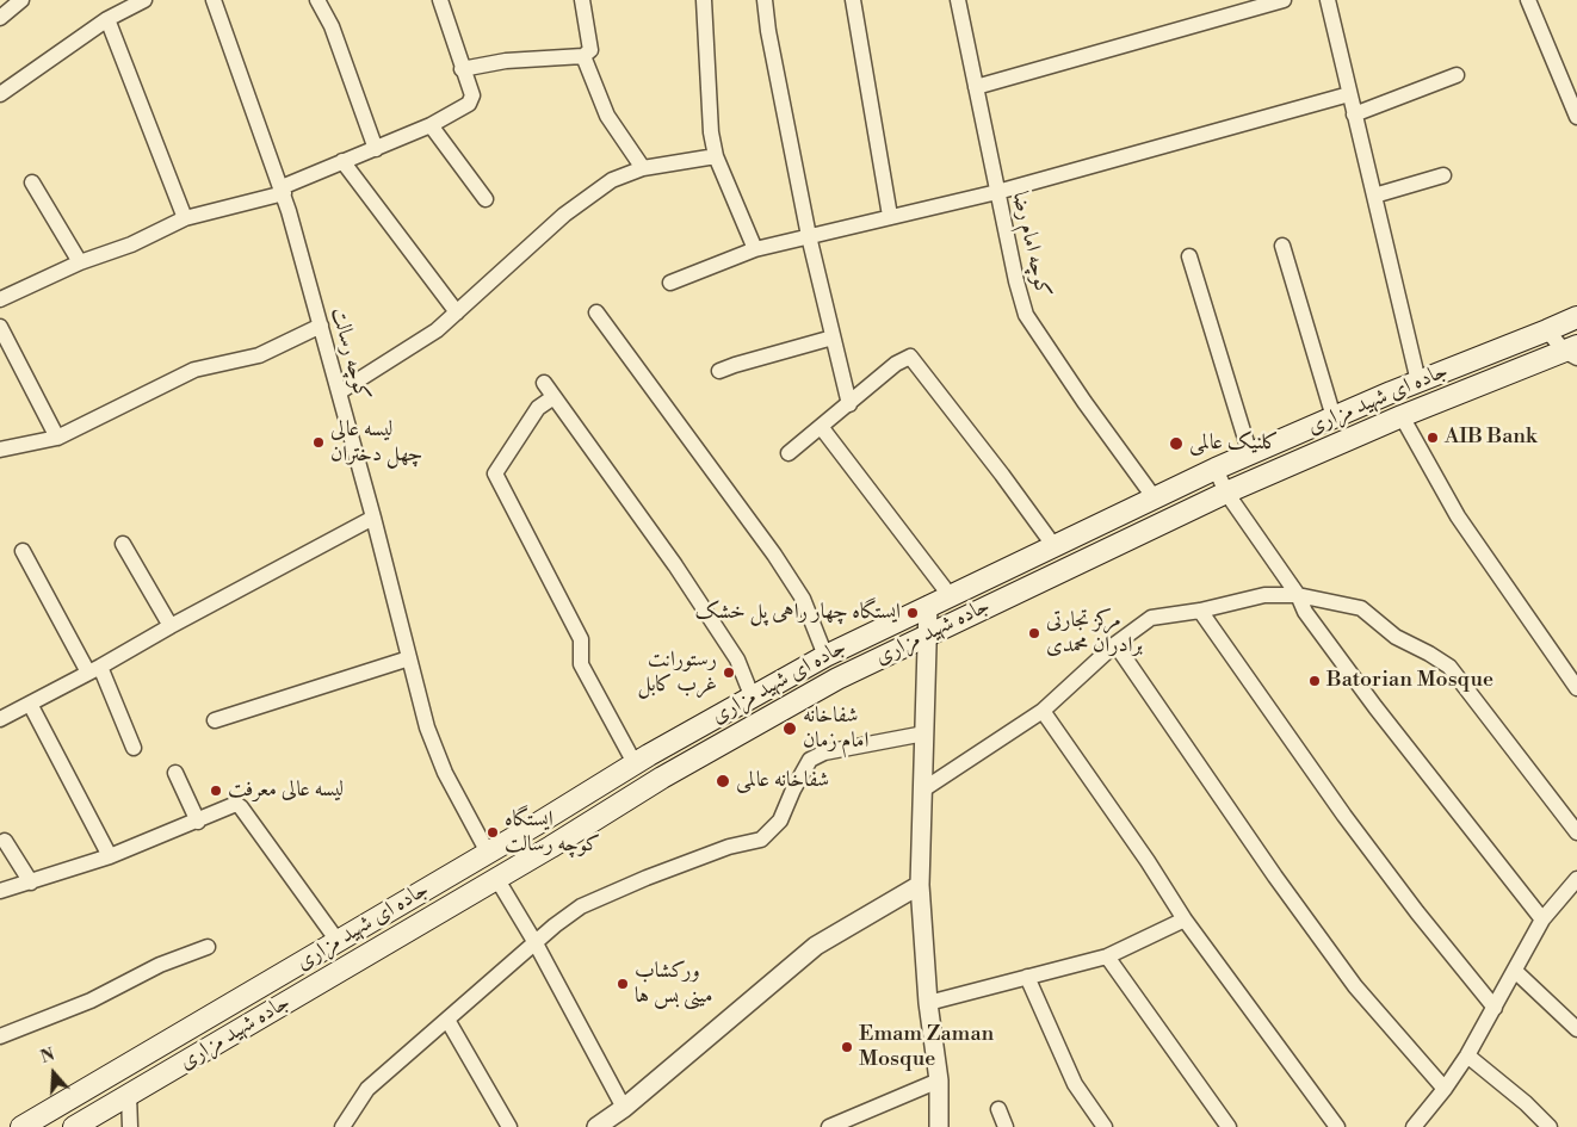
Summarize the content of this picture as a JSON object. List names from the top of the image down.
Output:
{
  "streets": {
    "main road": ["جاده ای شهید مزاری", "جاده شهید مزاری"],
    "street": ["کوچه امام رضا", "کوچه رسالت"]
  },
  "crossings": [
    ["کوچه امام رضا", "جاده ای شهید مزاری"],
    ["کوچه رسالت", "جاده ای شهید مزاری"]
  ],
  "places": [
    "AIB Bank",
    "لیسه عالی چهل دختران",
    "کلنیک عالمی",
    "ایستگاه چهار راهی پل خشک",
    "مرکز تجارتی برادران محمدی",
    "رستورانت غرب کابل",
    "Batorian Mosque",
    "شفاخانه امام زمان",
    "شفاخانه عالمی",
    "لیسه عالی معرفت",
    "ایستگاه کوچه رسالت",
    "ورکشاب مینی بس ها",
    "Emam Zaman Mosque"
  ],
  "north": "top"
}
